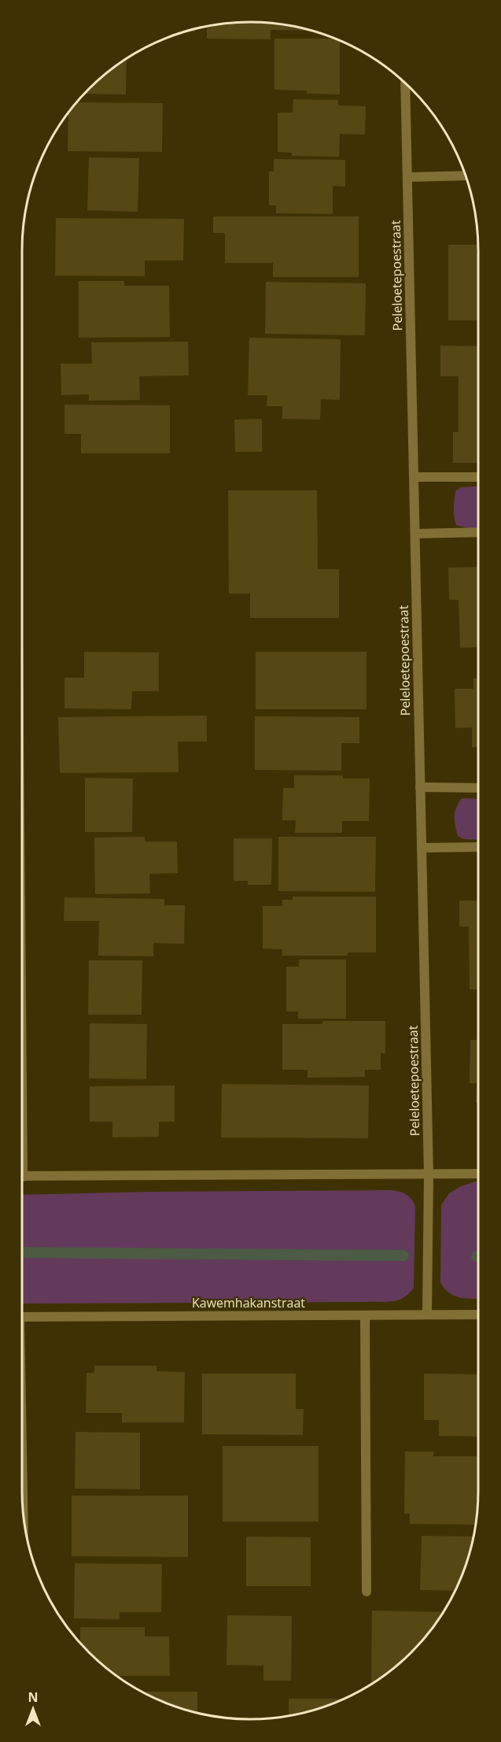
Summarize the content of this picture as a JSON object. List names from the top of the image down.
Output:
{
  "streets": {
    "street": ["Peleloetepoestraat", "Kawemhakanstraat"]
  },
  "crossings": [
    ["Peleloetepoestraat", "Kawemhakanstraat"]
  ],
  "north": "top"
}
